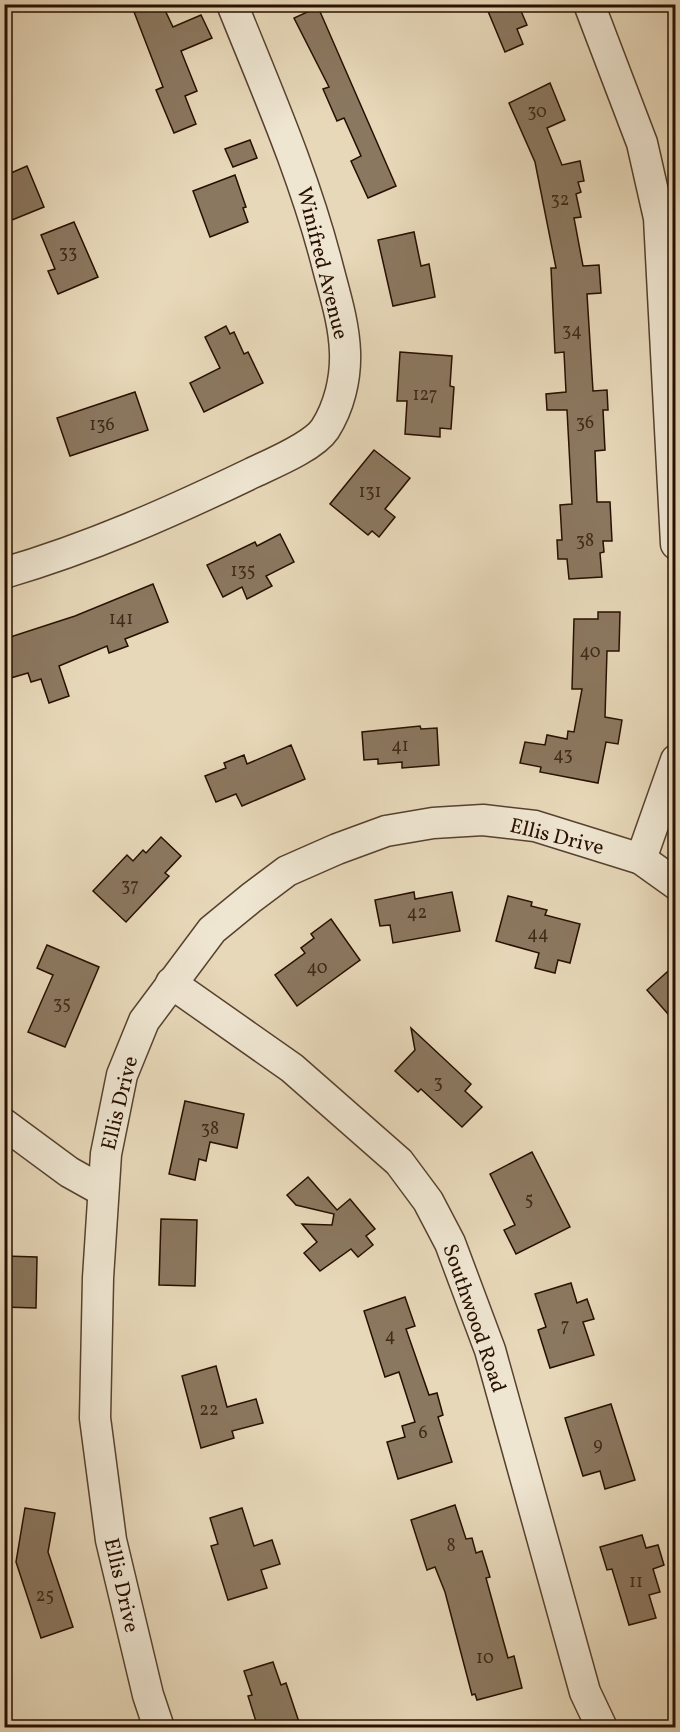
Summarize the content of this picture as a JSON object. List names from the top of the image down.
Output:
{
  "streets": {
    "street": ["Winifred Avenue", "Ellis Drive", "Southwood Road"]
  },
  "crossings": [
    ["Ellis Drive", "Southwood Road"]
  ],
  "house_numbers": [
    "30",
    "32",
    "33",
    "34",
    "127",
    "36",
    "136",
    "131",
    "38",
    "135",
    "141",
    "40",
    "41",
    "43",
    "37",
    "42",
    "44",
    "40",
    "35",
    "3",
    "38",
    "5",
    "7",
    "4",
    "22",
    "6",
    "9",
    "8",
    "11",
    "25",
    "10"
  ]
}
